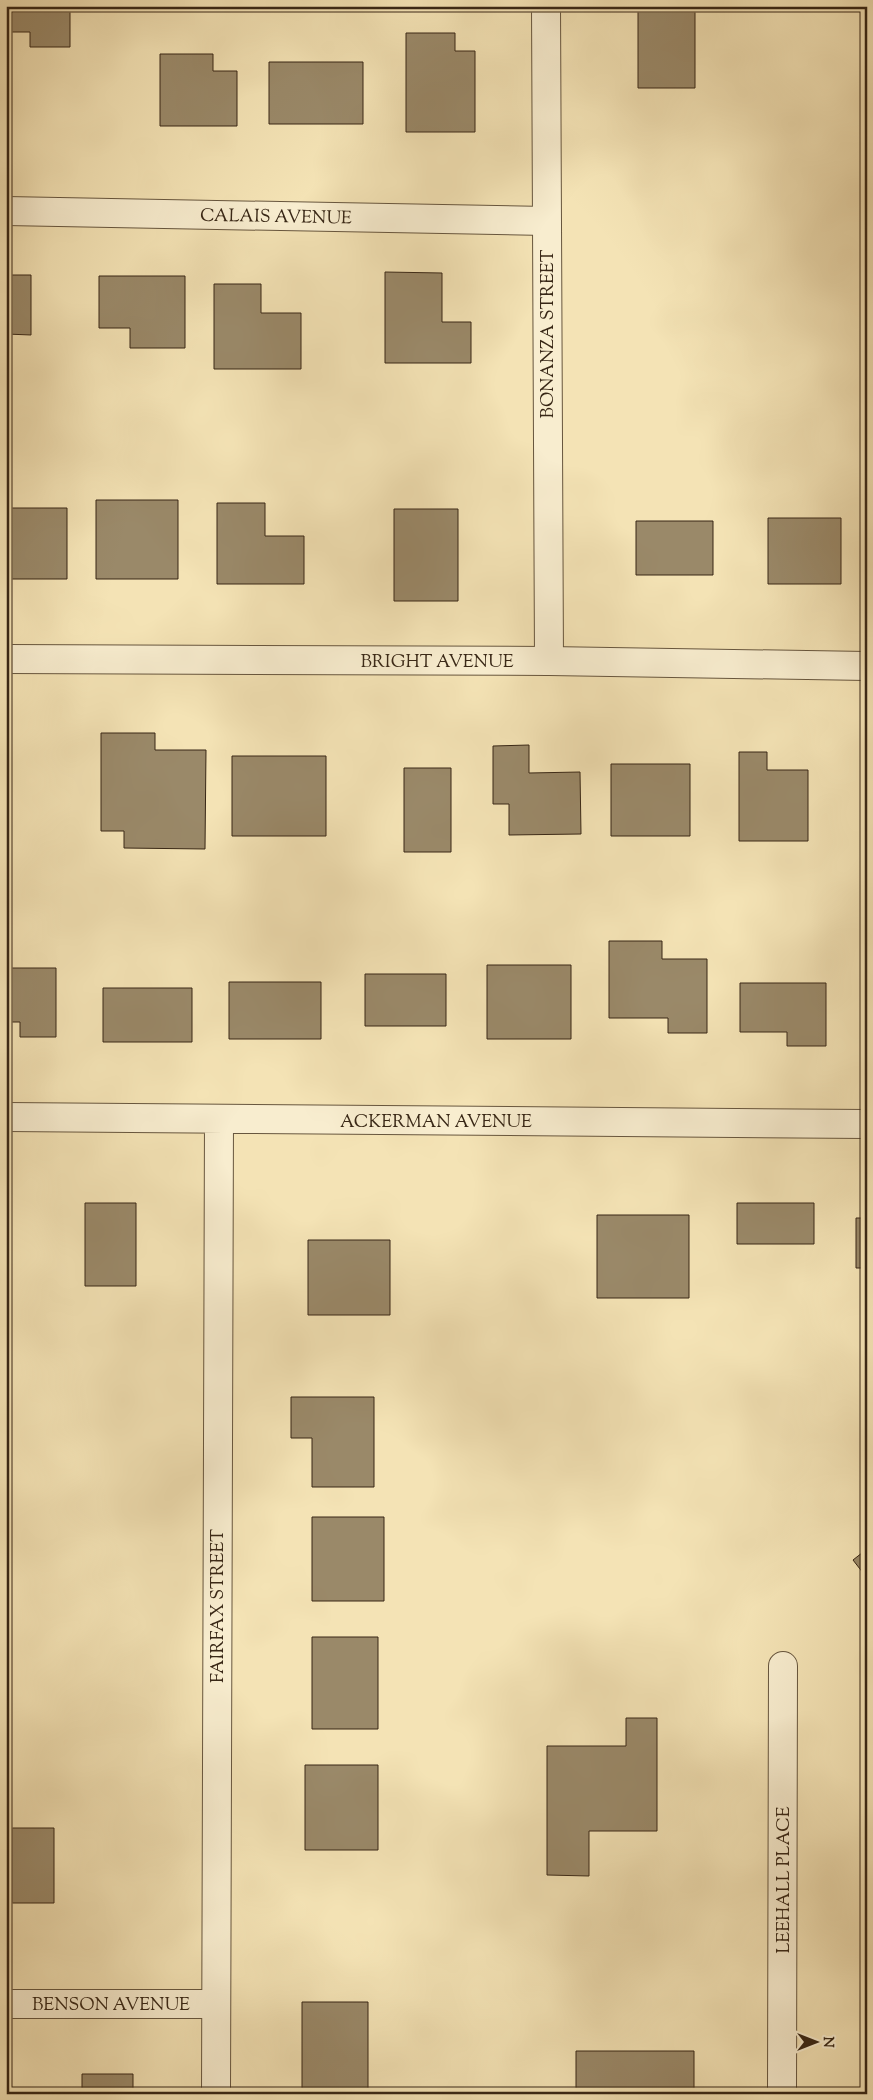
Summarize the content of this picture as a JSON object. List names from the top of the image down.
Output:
{
  "streets": {
    "street": [
      "CALAIS AVENUE",
      "BONANZA STREET",
      "BRIGHT AVENUE",
      "ACKERMAN AVENUE",
      "FAIRFAX STREET",
      "LEEHALL PLACE",
      "BENSON AVENUE"
    ]
  },
  "crossings": [
    ["CALAIS AVENUE", "BONANZA STREET"],
    ["BONANZA STREET", "BRIGHT AVENUE"],
    ["ACKERMAN AVENUE", "FAIRFAX STREET"],
    ["FAIRFAX STREET", "BENSON AVENUE"]
  ],
  "north": "right"
}
